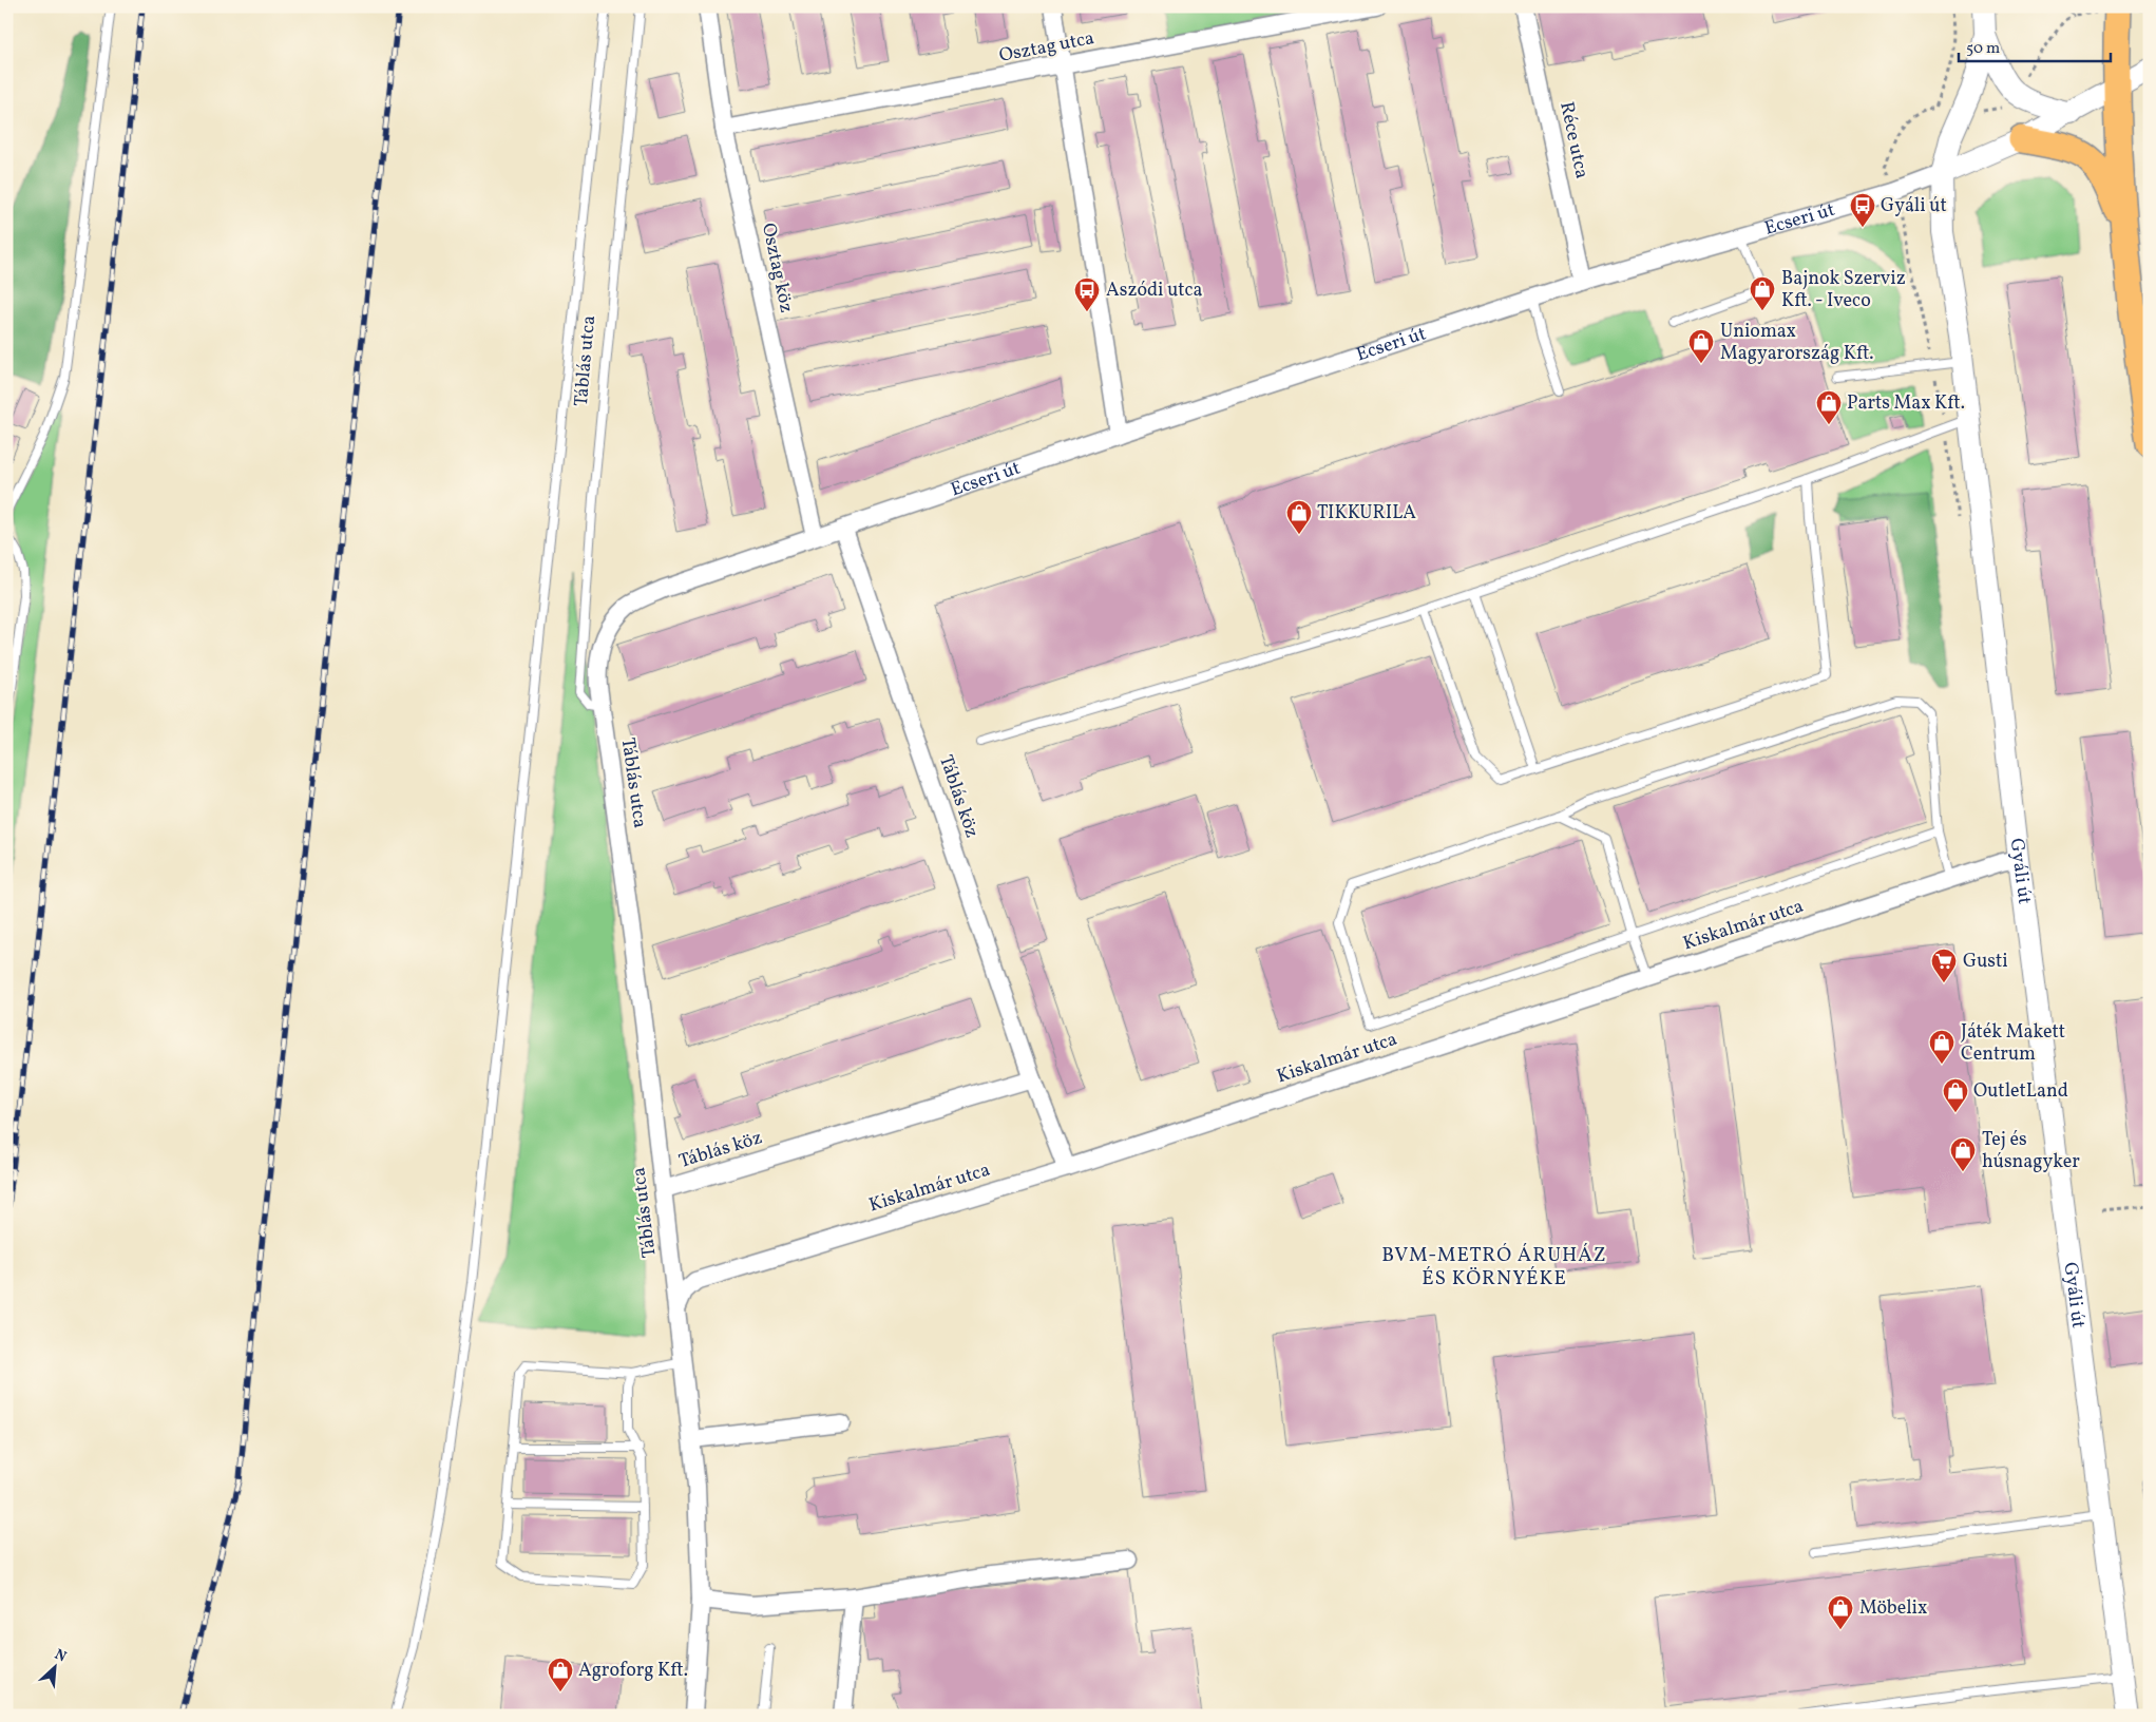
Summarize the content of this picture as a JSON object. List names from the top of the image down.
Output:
{
  "streets": {
    "street": [
      "Osztag utca",
      "Réce utca",
      "Ecseri út",
      "Osztag köz",
      "Táblás utca",
      "Táblás köz",
      "Gyáli út",
      "Kiskalmár utca"
    ]
  },
  "crossings": [
    ["Osztag utca", "Osztag köz"],
    ["Réce utca", "Ecseri út"],
    ["Ecseri út", "Osztag köz"],
    ["Ecseri út", "Táblás utca"],
    ["Ecseri út", "Táblás köz"],
    ["Ecseri út", "Gyáli út"],
    ["Táblás utca", "Táblás köz"],
    ["Táblás utca", "Kiskalmár utca"],
    ["Táblás köz", "Kiskalmár utca"],
    ["Gyáli út", "Kiskalmár utca"]
  ],
  "districts": ["BVM-METRÓ ÁRUHÁZ ÉS KÖRNYÉKE"],
  "places": {
    "bus stop": ["Gyáli út", "Aszódi utca"],
    "shop": [
      "Bajnok Szerviz Kft. - Iveco",
      "Uniomax Magyarország Kft.",
      "Parts Max Kft.",
      "TIKKURILA",
      "Játék Makett Centrum",
      "OutletLand",
      "Tej és húsnagyker",
      "Möbelix",
      "Agroforg Kft."
    ],
    "supermarket": ["Gusti"]
  },
  "scale_bar": "50 m",
  "north": "top right"
}
